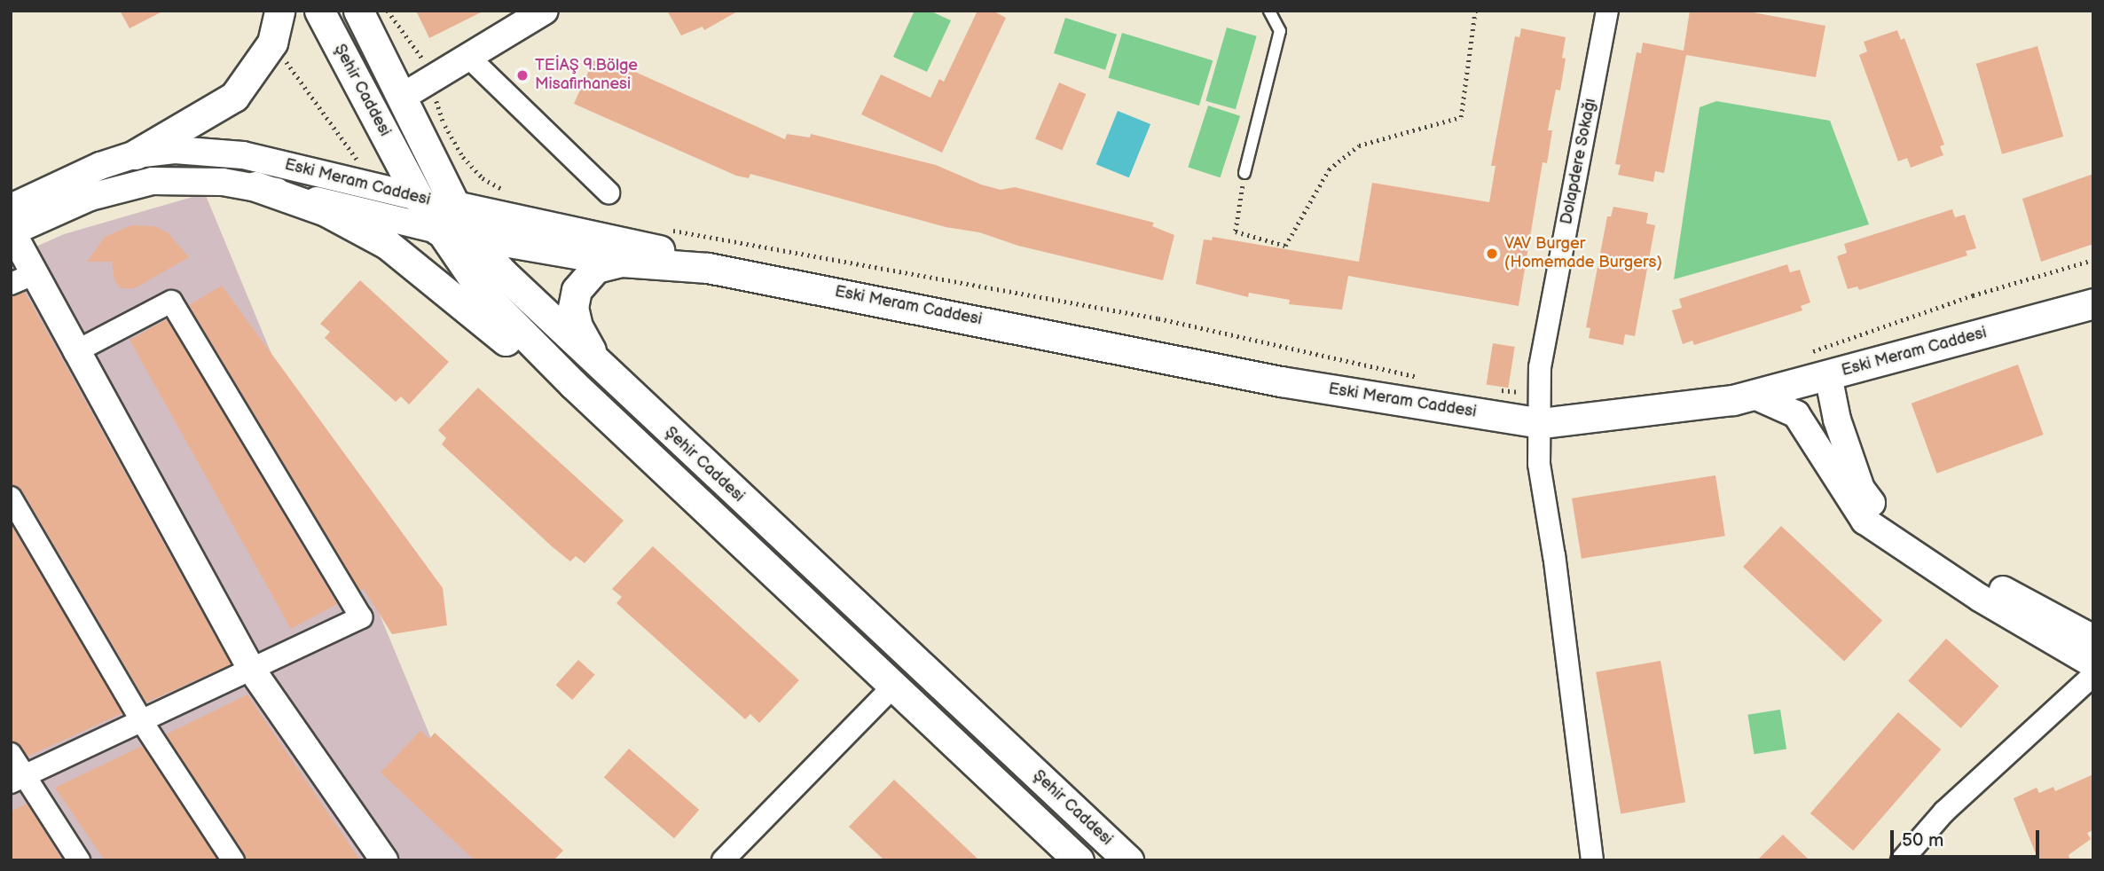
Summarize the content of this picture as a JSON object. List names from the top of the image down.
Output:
{
  "streets": {
    "main road": ["Şehir Caddesi", "Eski Meram Caddesi"],
    "street": ["Dolapdere Sokağı"]
  },
  "crossings": [
    ["Şehir Caddesi", "Eski Meram Caddesi"],
    ["Dolapdere Sokağı", "Eski Meram Caddesi"]
  ],
  "places": ["TEİAŞ 9.Bölge Misafirhanesi", "VAV Burger (Homemade Burgers)"],
  "scale_bar": "50 m"
}
